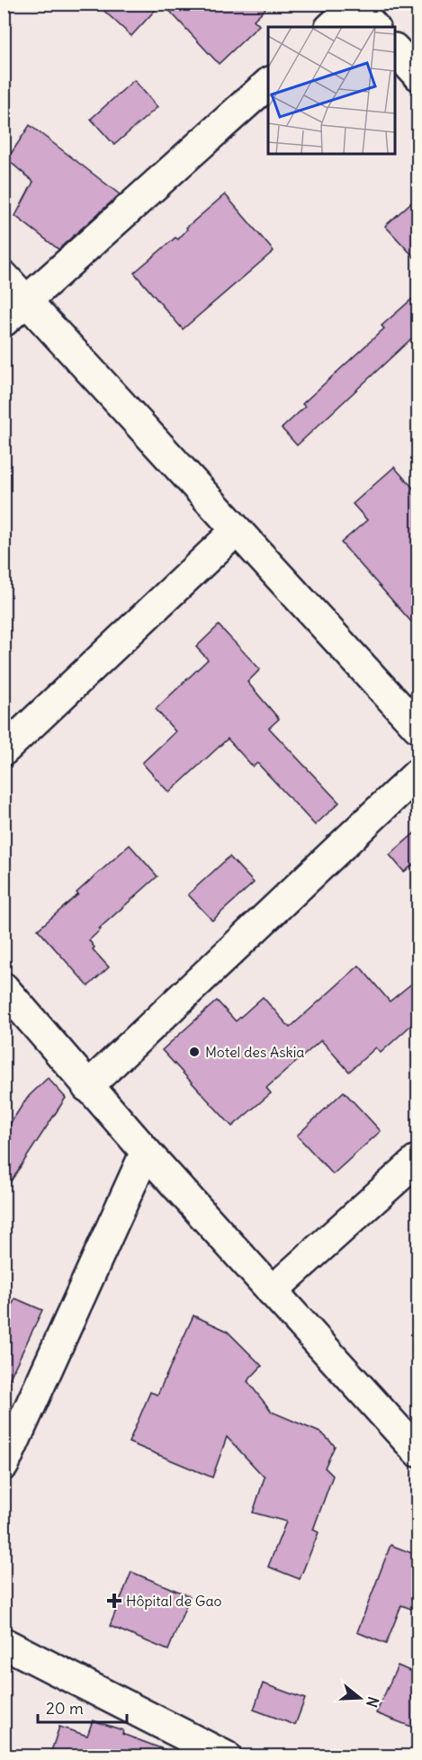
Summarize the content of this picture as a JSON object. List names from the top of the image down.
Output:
{
  "places": {
    "other": ["Motel des Askia"],
    "health": ["Hôpital de Gao"]
  },
  "scale_bar": "20 m",
  "north": "right"
}
